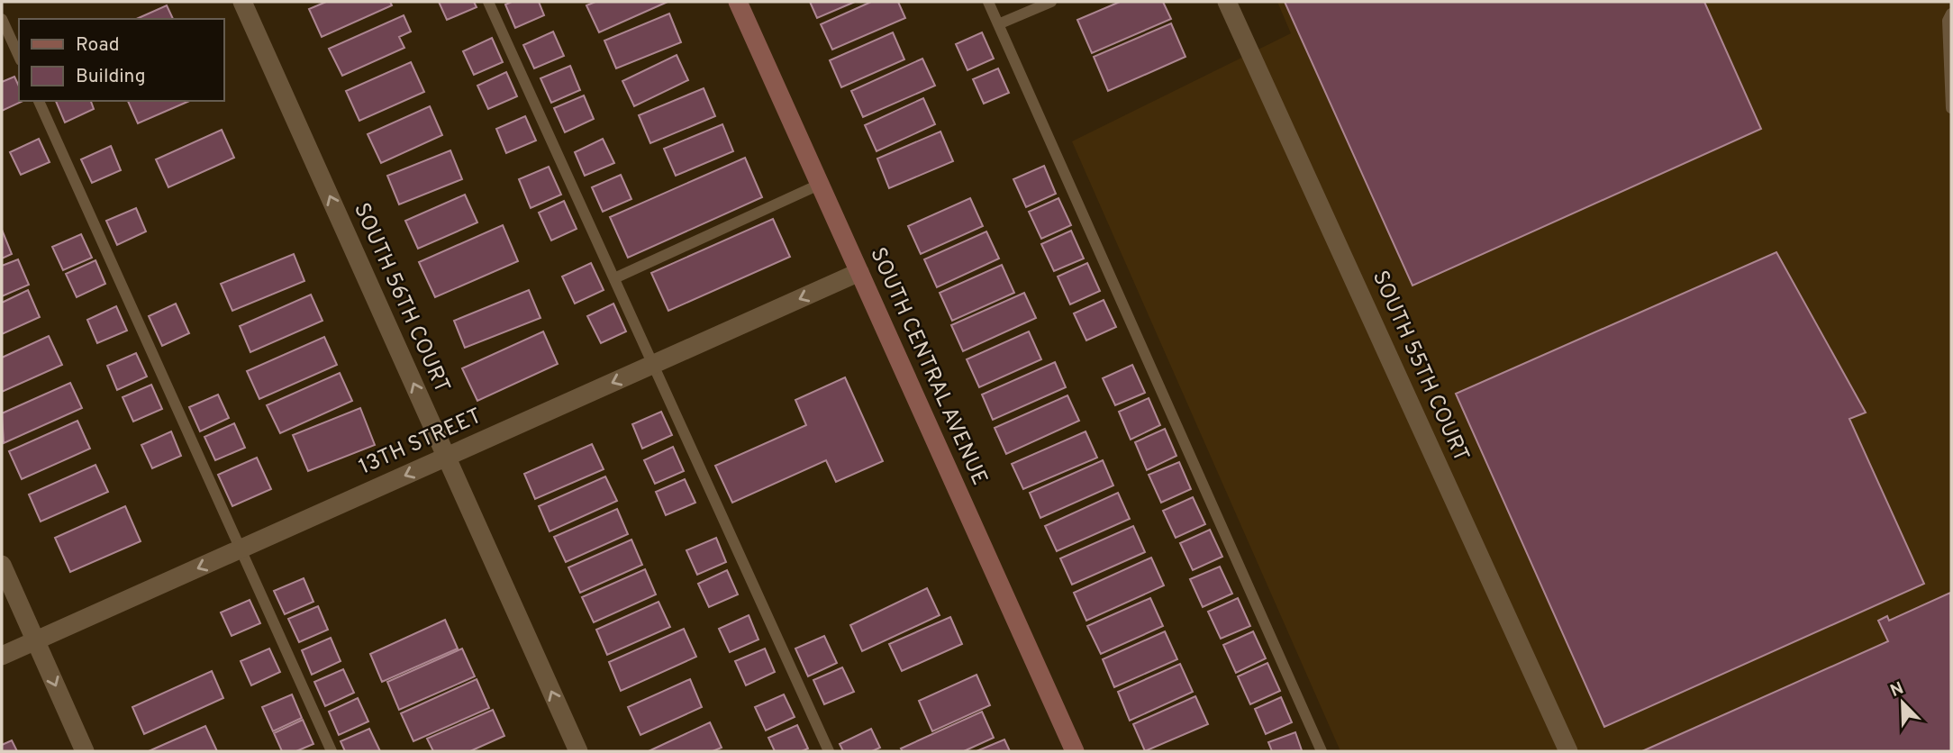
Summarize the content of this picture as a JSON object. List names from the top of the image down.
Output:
{
  "streets": {
    "main road": ["SOUTH CENTRAL AVENUE"],
    "street": ["SOUTH 56TH COURT", "SOUTH 55TH COURT", "13TH STREET"]
  },
  "crossings": [
    ["SOUTH 56TH COURT", "13TH STREET"],
    ["SOUTH CENTRAL AVENUE", "13TH STREET"]
  ],
  "one_way": ["SOUTH 56TH COURT", "13TH STREET"],
  "legend": ["Road", "Building"],
  "north": "top left"
}
